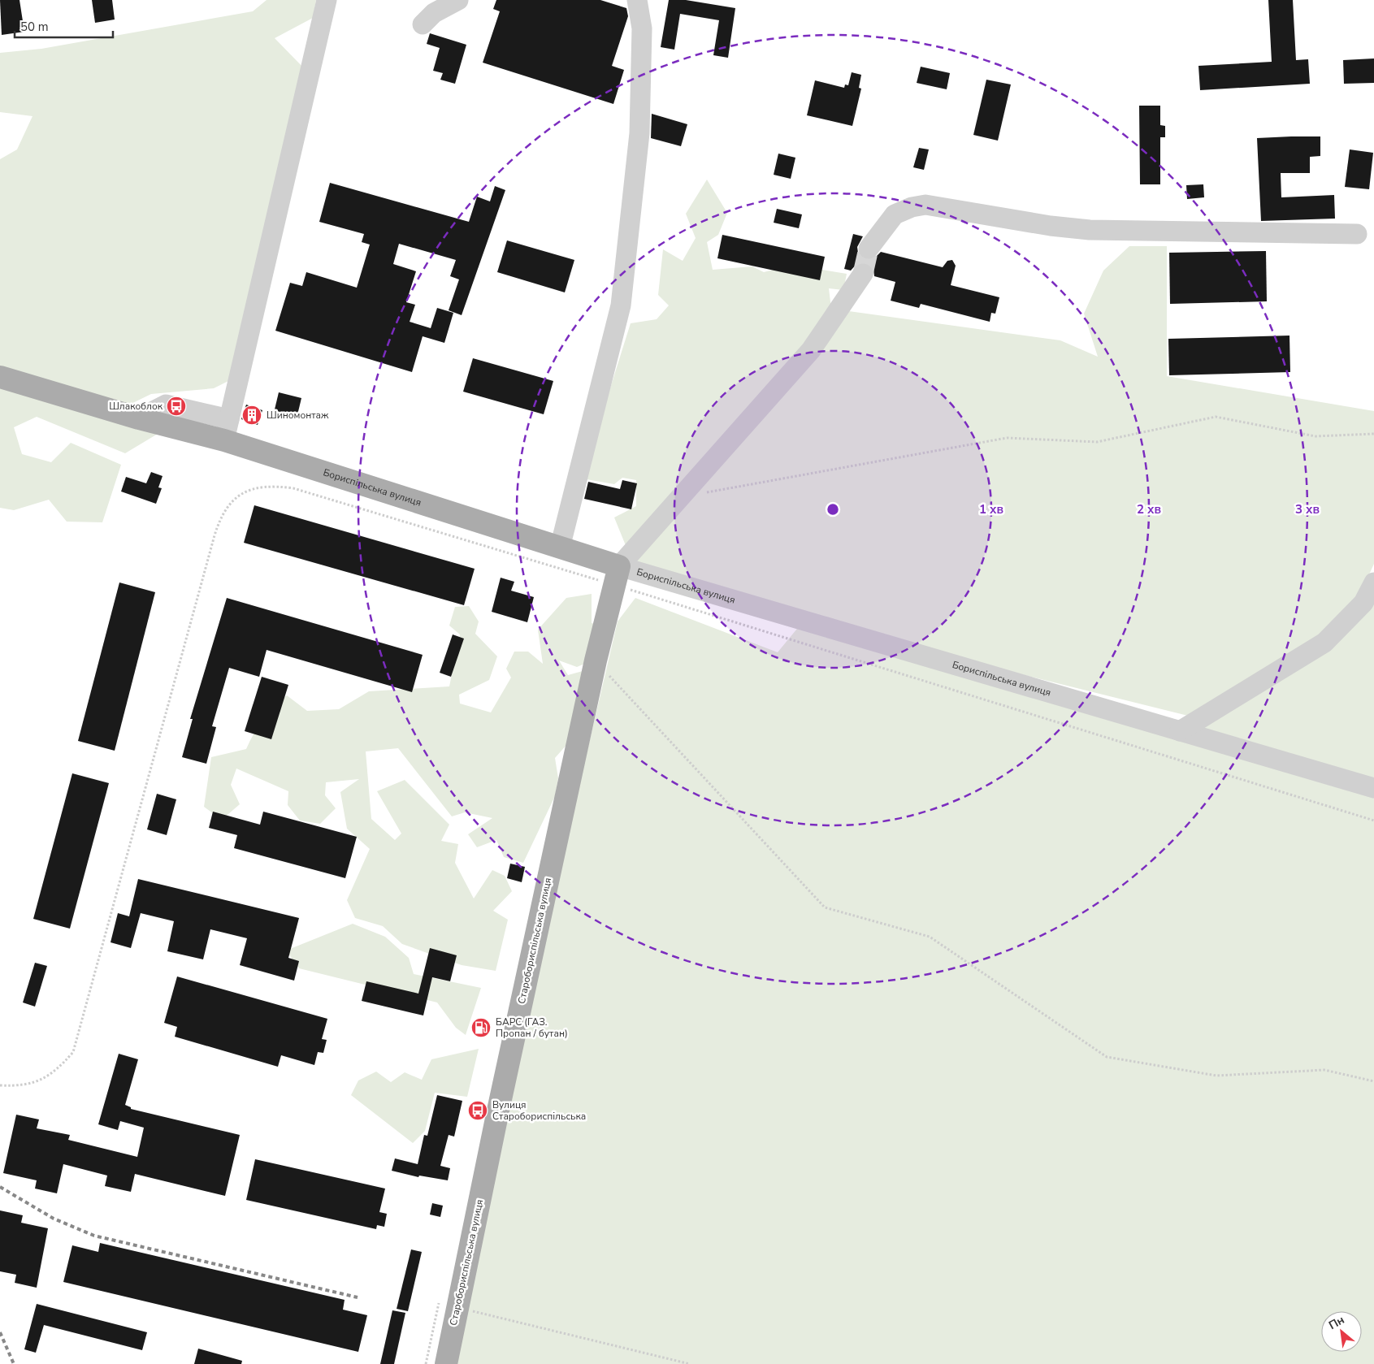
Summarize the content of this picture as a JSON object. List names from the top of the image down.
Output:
{
  "streets": {
    "main road": ["Бориспільська вулиця", "Старобориспільська вулиця"]
  },
  "crossings": [
    ["Бориспільська вулиця", "Старобориспільська вулиця"]
  ],
  "places": {
    "bus stop": ["Шлакоблок", "Вулиця Старобориспільська"],
    "building": ["Шиномонтаж"],
    "fuel station": ["БАРС (ГАЗ. Пропан / бутан)"]
  },
  "scale_bar": "50 m",
  "north": "top left",
  "rings": ["1 хв", "2 хв", "3 хв"]
}
